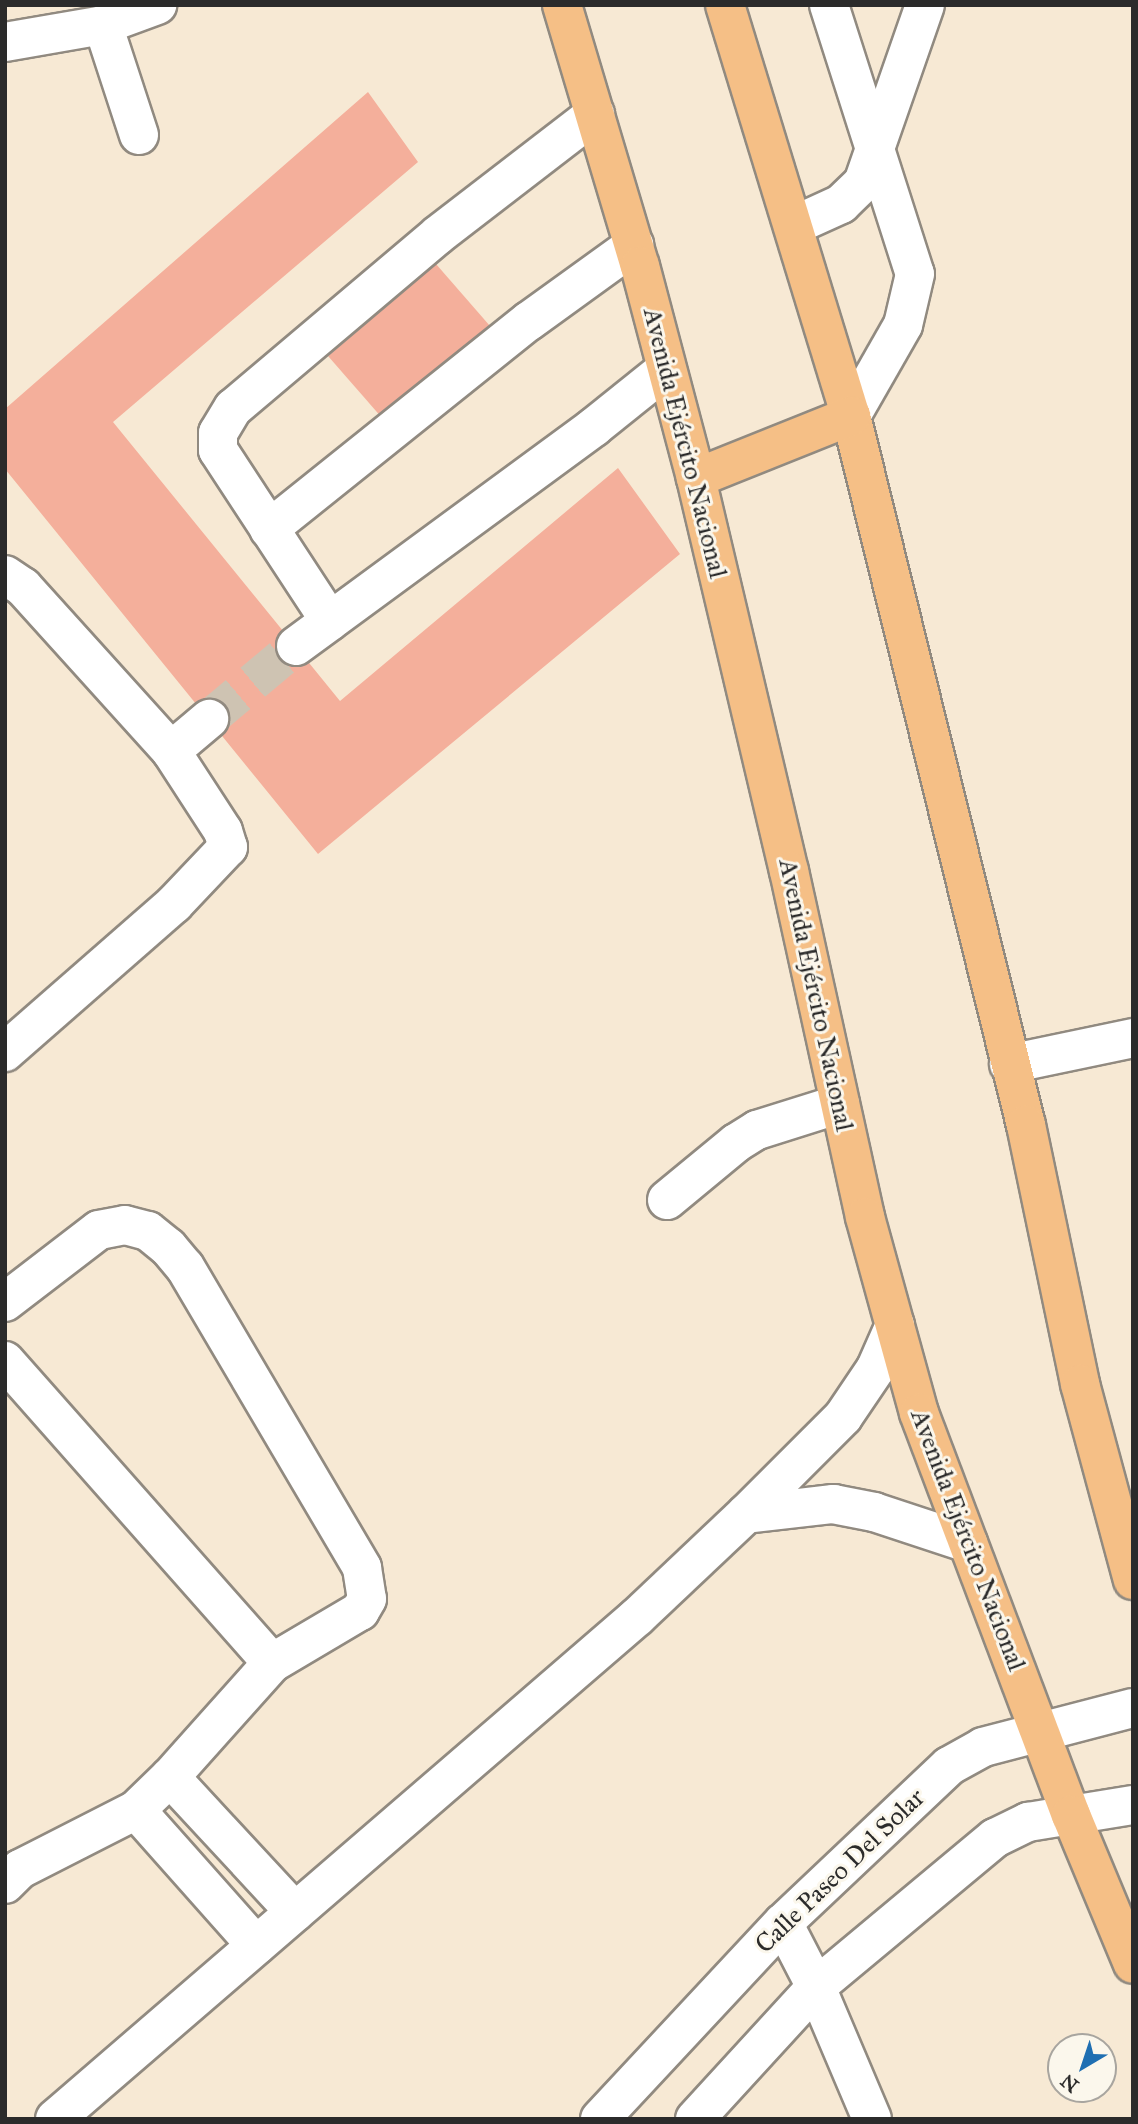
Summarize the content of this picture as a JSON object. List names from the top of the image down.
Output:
{
  "streets": {
    "main road": ["Avenida Ejército Nacional"],
    "street": ["Calle Paseo Del Solar"]
  },
  "crossings": [
    ["Avenida Ejército Nacional", "Calle Paseo Del Solar"]
  ],
  "north": "bottom left"
}
